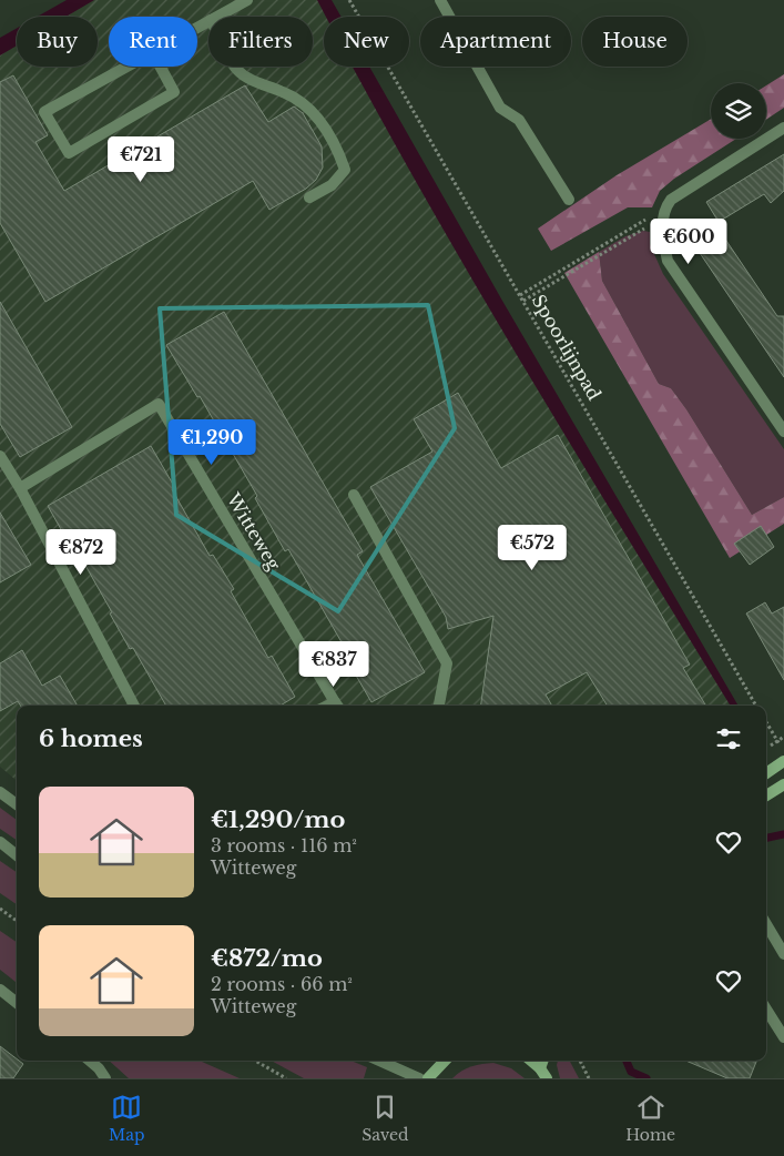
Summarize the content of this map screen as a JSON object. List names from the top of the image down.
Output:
{
  "streets": {
    "street": ["Witteweg"],
    "path": ["Spoorlijnpad"]
  },
  "page": {
    "chip": [
      "Buy",
      "Rent",
      "Filters",
      "New",
      "Apartment",
      "House"
    ],
    "price": [
      "€721",
      "€600",
      "€1,290",
      "€572",
      "€872",
      "€837"
    ],
    "heading": "6 homes",
    "list": [
      {
        "name": "€1,290/mo",
        "note": "3 rooms · 116 m² · Witteweg"
      },
      {
        "name": "€872/mo",
        "note": "2 rooms · 66 m² · Witteweg"
      }
    ],
    "tabs": ["Map", "Saved", "Home"]
  }
}
